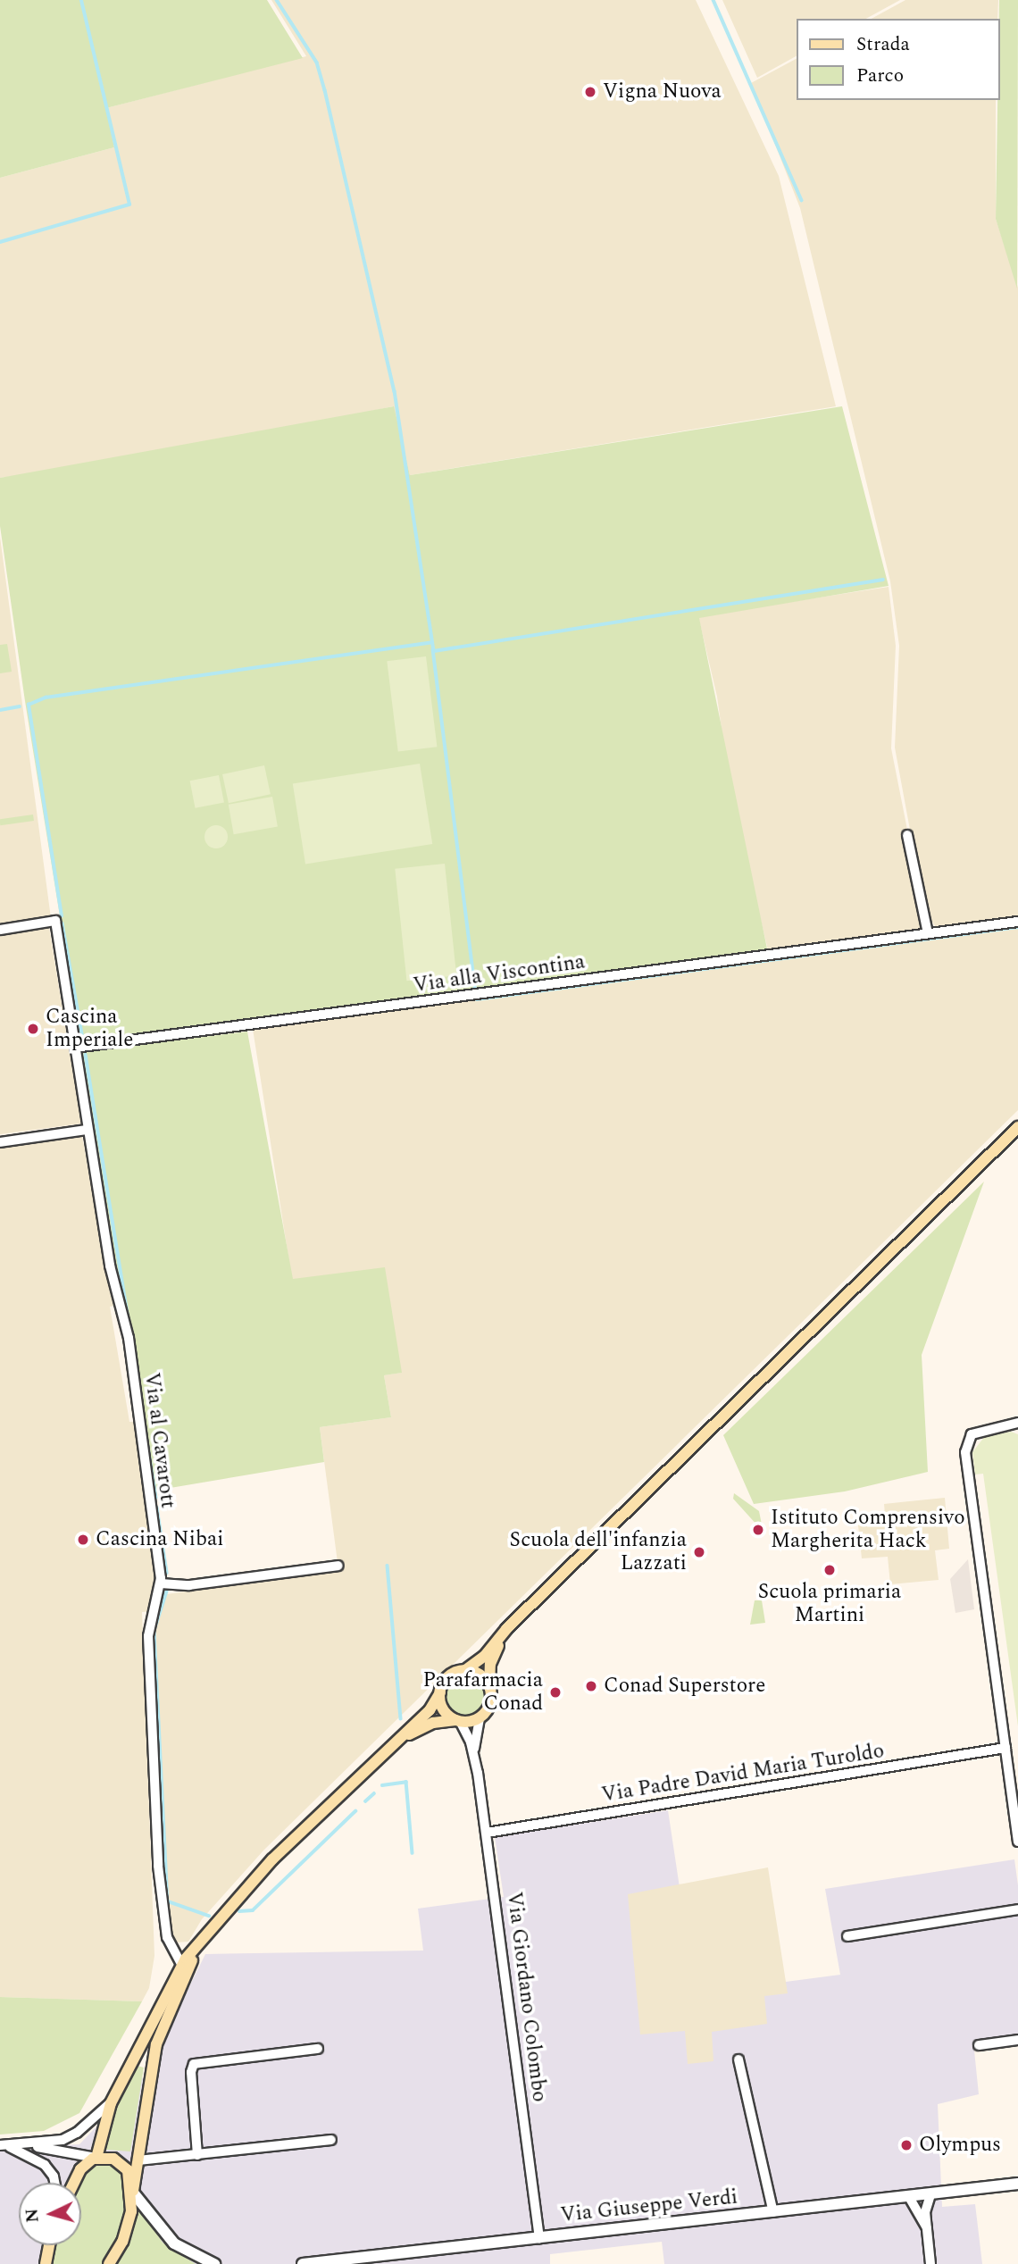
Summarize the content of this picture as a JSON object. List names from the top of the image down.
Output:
{
  "streets": {
    "street": [
      "Via alla Viscontina",
      "Via al Cavarott",
      "Via Padre David Maria Turoldo",
      "Via Giordano Colombo",
      "Via Giuseppe Verdi"
    ]
  },
  "crossings": [
    ["Via alla Viscontina", "Via al Cavarott"],
    ["Via Padre David Maria Turoldo", "Via Giordano Colombo"],
    ["Via Giordano Colombo", "Via Giuseppe Verdi"]
  ],
  "places": [
    "Vigna Nuova",
    "Cascina Imperiale",
    "Istituto Comprensivo Margherita Hack",
    "Cascina Nibai",
    "Scuola dell'infanzia Lazzati",
    "Scuola primaria Martini",
    "Conad Superstore",
    "Parafarmacia Conad",
    "Olympus"
  ],
  "legend": ["Strada", "Parco"],
  "north": "left"
}
